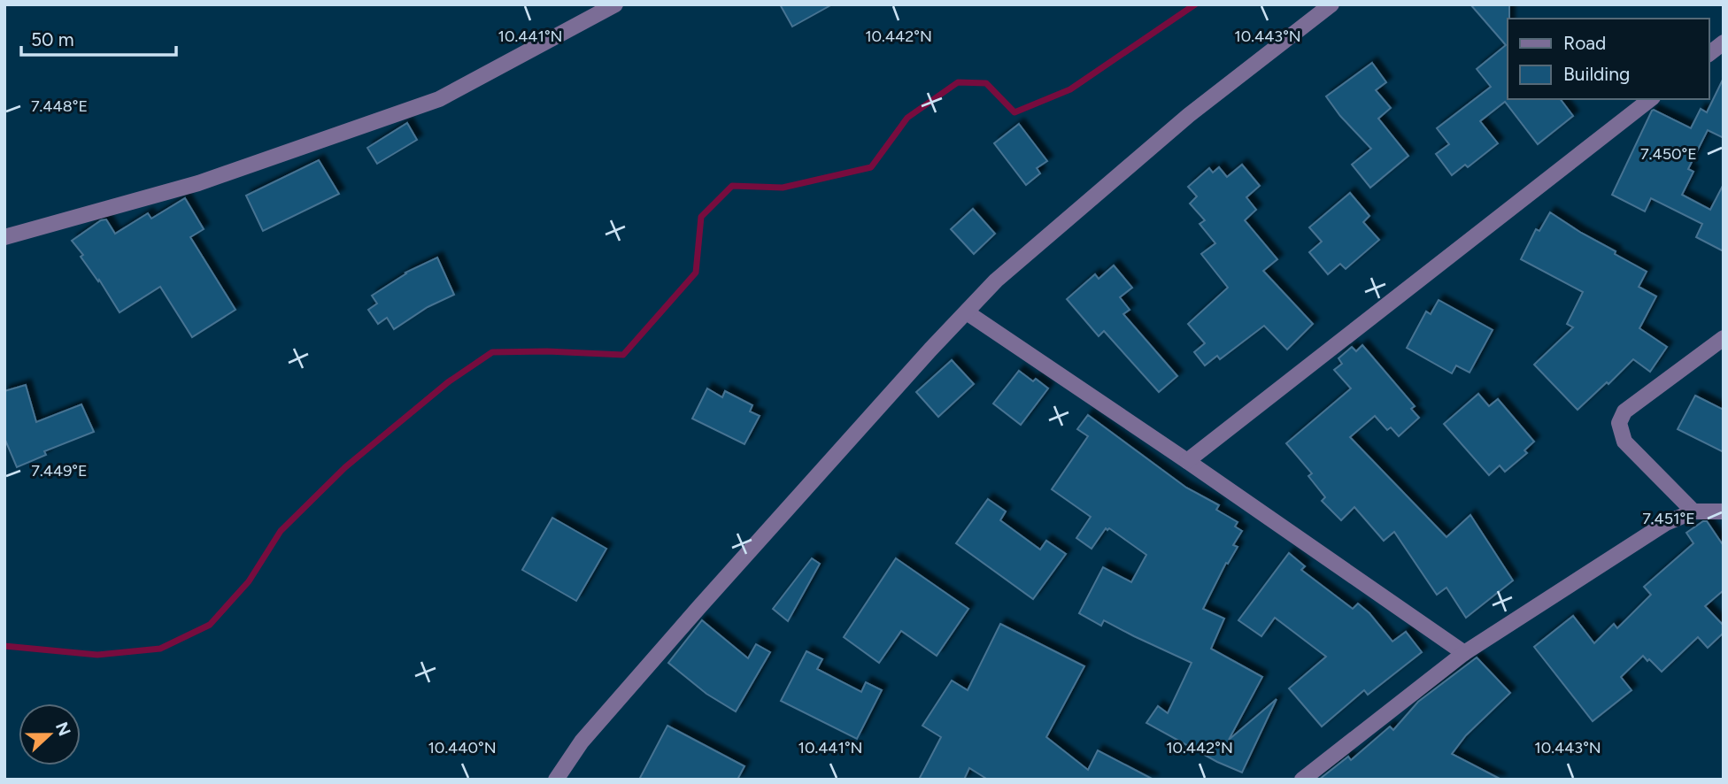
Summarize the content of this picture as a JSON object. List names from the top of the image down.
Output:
{
  "legend": ["Road", "Building"],
  "scale_bar": "50 m",
  "north": "right",
  "coordinates": [
    "10.441°N",
    "10.442°N",
    "10.443°N",
    "7.448°E",
    "7.450°E",
    "7.449°E",
    "7.451°E",
    "10.440°N"
  ]
}
